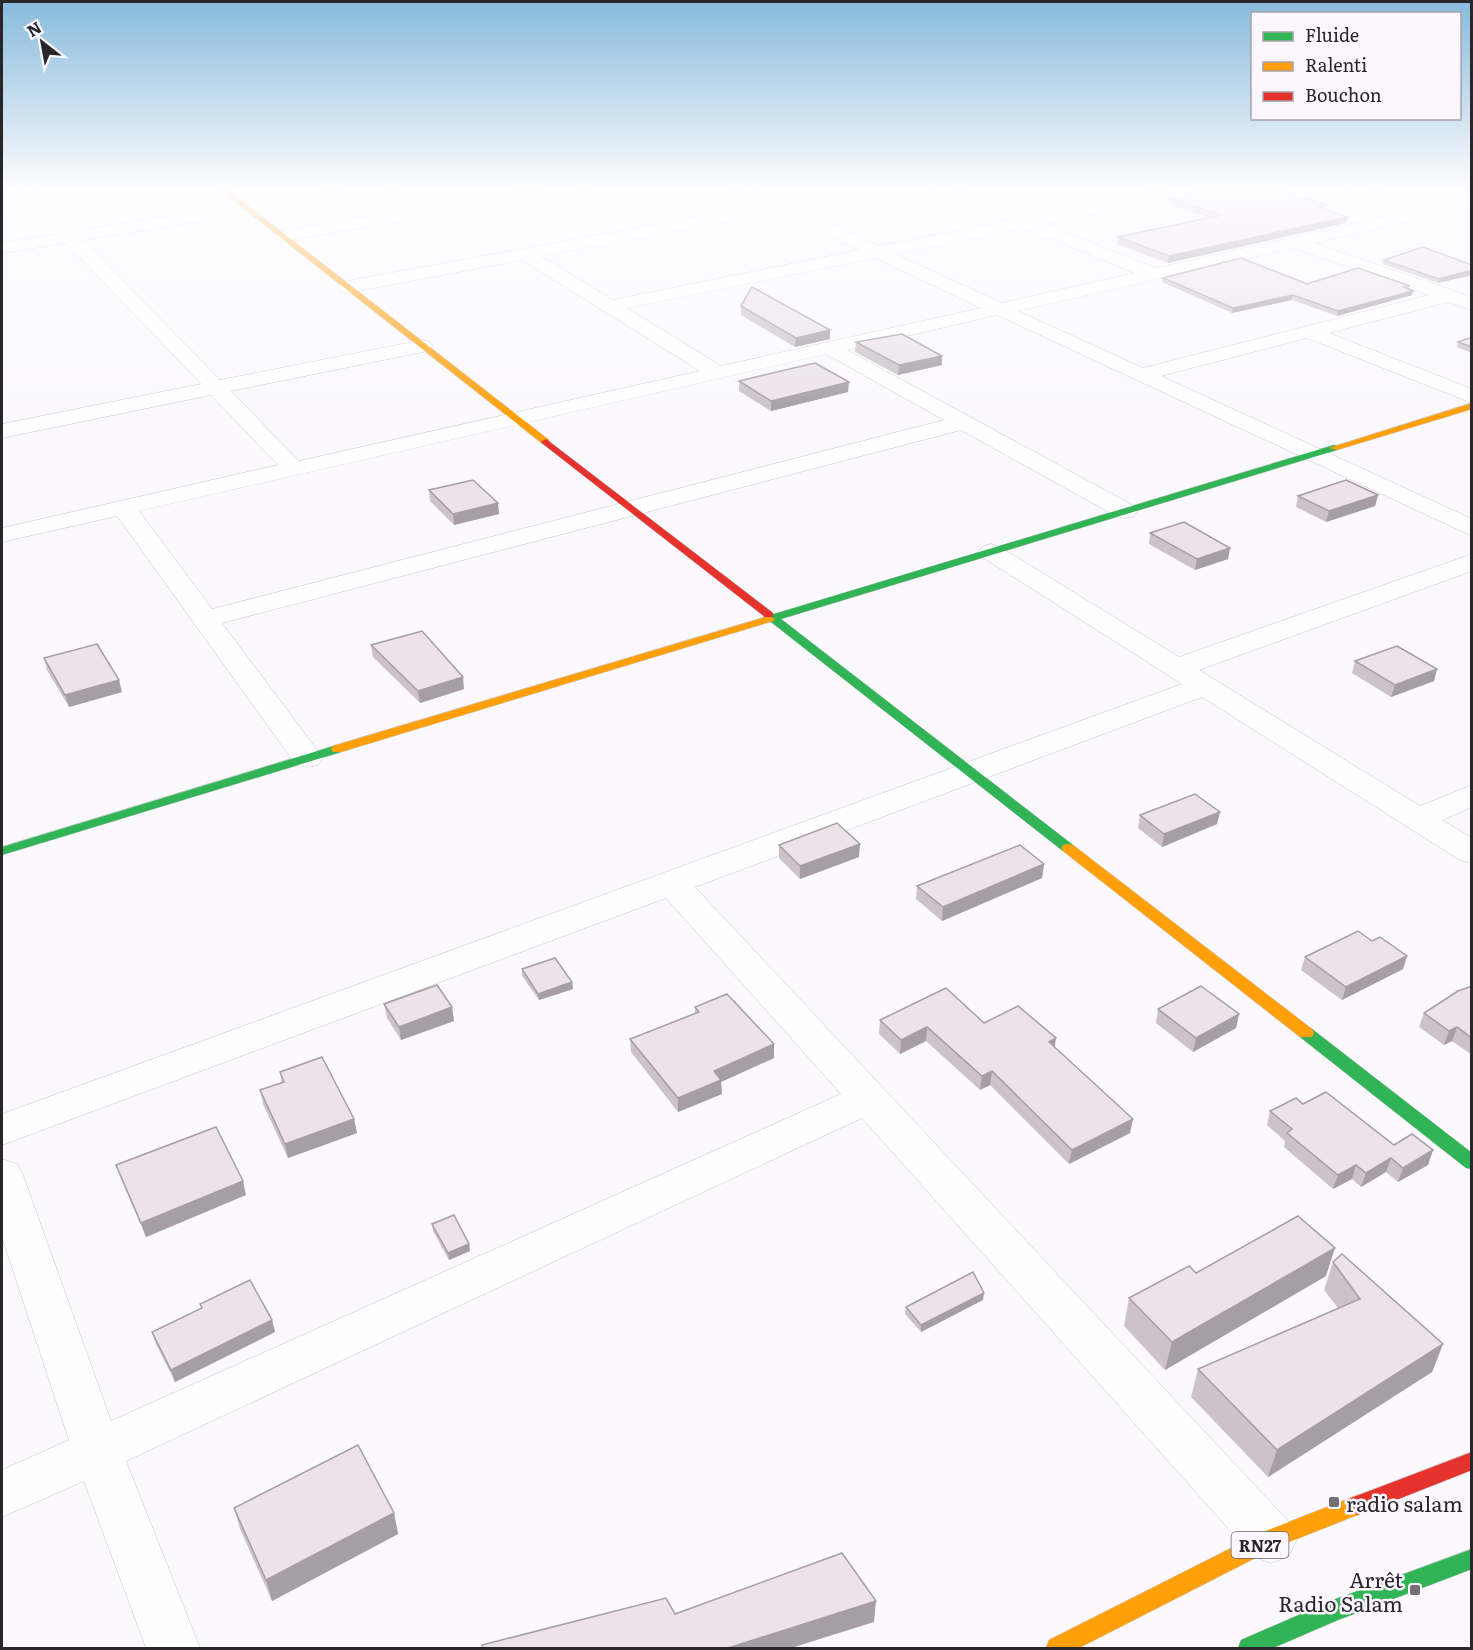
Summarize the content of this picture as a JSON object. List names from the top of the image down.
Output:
{
  "streets": {
    "street": ["RN27"]
  },
  "places": {
    "transit": ["radio salam", "Arrêt Radio Salam"]
  },
  "legend": ["Fluide", "Ralenti", "Bouchon"],
  "north": "top left"
}
